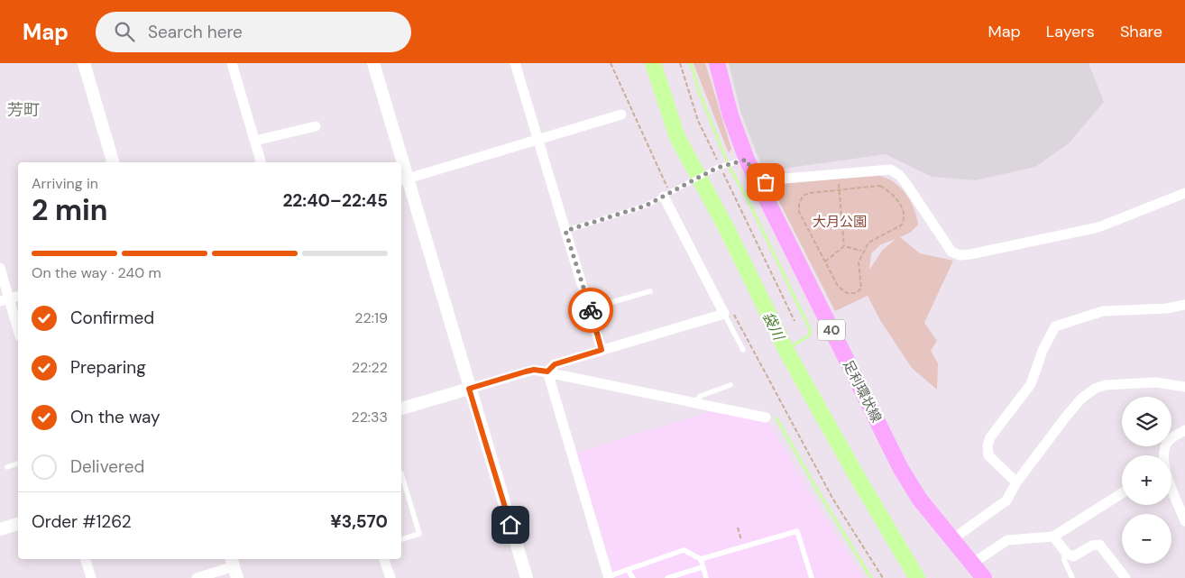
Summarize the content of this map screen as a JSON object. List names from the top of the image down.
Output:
{
  "streets": {
    "main road": ["40", "足利環状線"]
  },
  "districts": ["芳町"],
  "water": ["袋川"],
  "parks": ["大月公園"],
  "page": {
    "header": "Map",
    "search": "Search here",
    "nav": ["Map", "Layers", "Share"],
    "heading": ["2 min", "Arriving in", "22:40–22:45"],
    "panel": ["Order #1262", "¥3,570"],
    "bar": "On the way · 240 m",
    "list": [
      ["Confirmed", "22:19"],
      ["Preparing", "22:22"],
      ["On the way", "22:33"],
      "Delivered"
    ],
    "map_buttons": ["+", "−"]
  }
}
